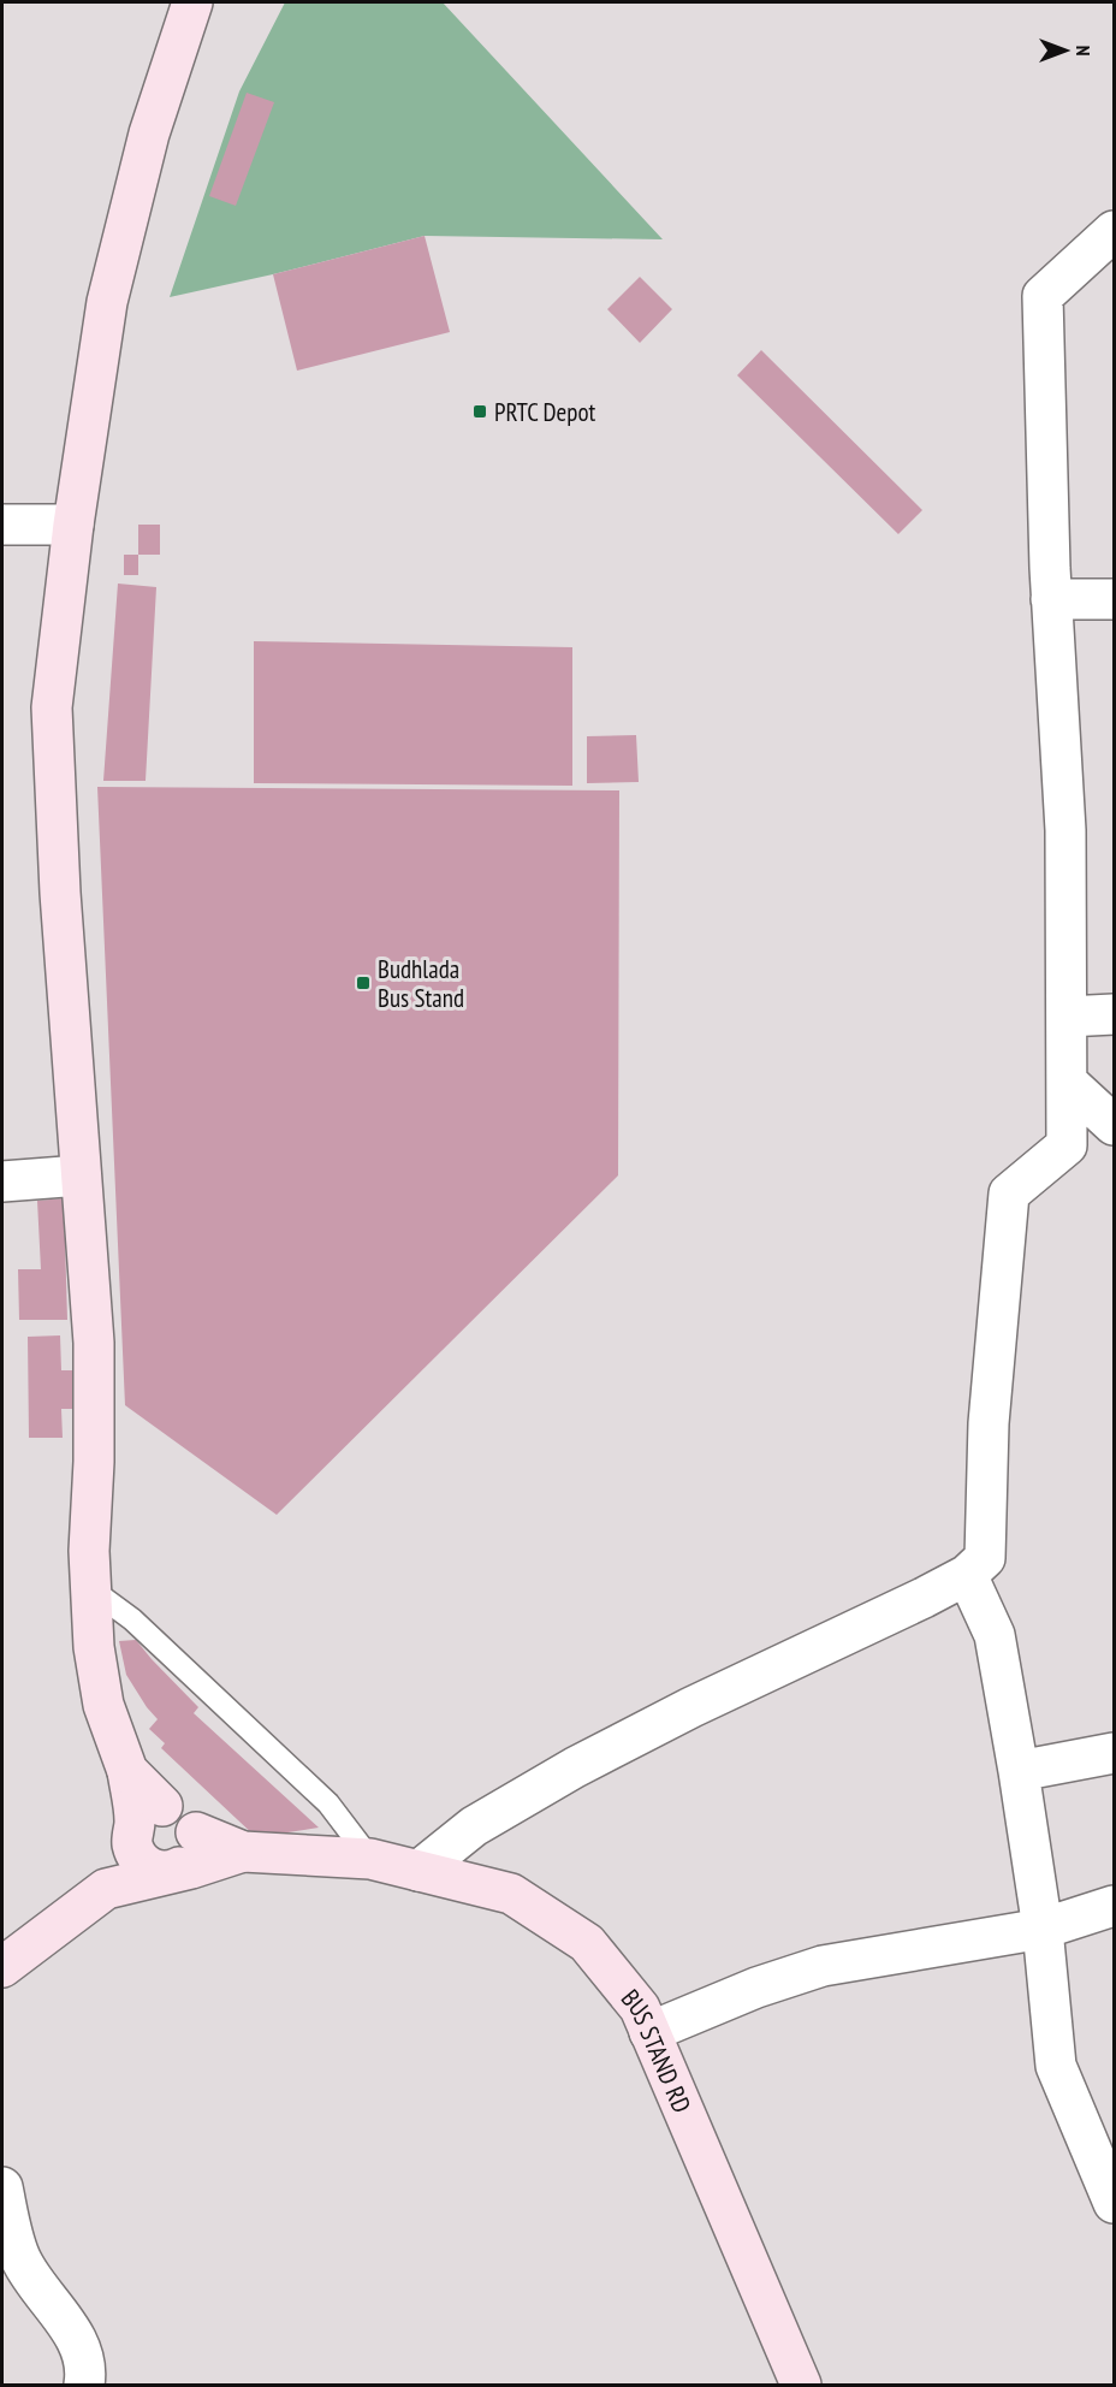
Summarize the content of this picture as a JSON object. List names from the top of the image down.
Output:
{
  "streets": {
    "street": ["BUS STAND RD"]
  },
  "places": {
    "transit": ["PRTC Depot", "Budhlada Bus Stand"]
  },
  "north": "right"
}
